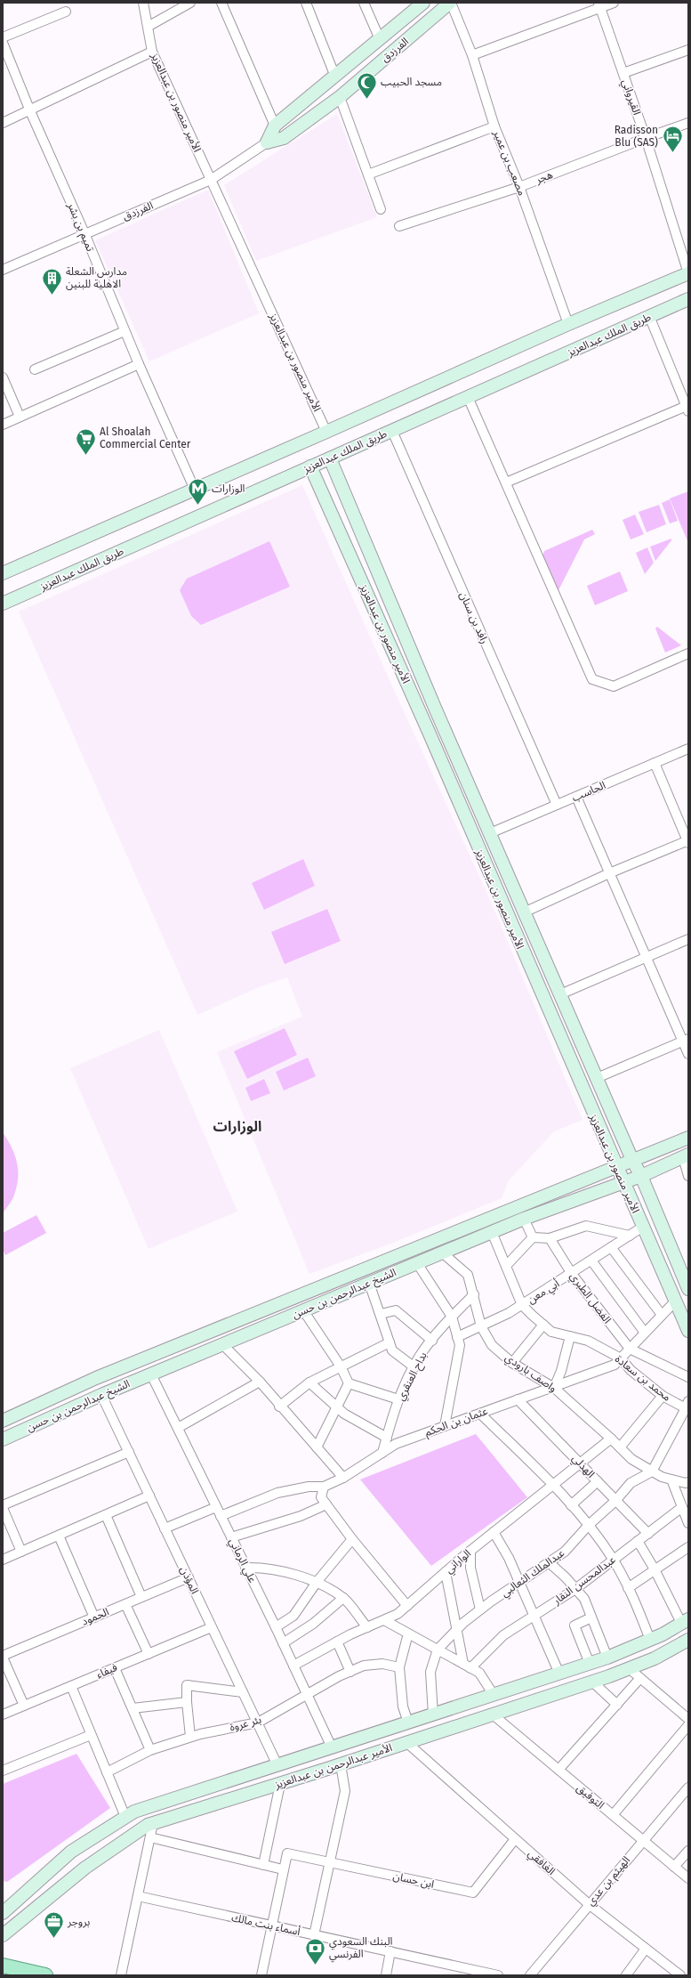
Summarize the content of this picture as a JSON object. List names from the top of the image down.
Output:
{
  "streets": {
    "street": [
      "الفرزدق",
      "القيرواني",
      "الأمير منصور بن عبدالعزيز",
      "مصعب بن عمير",
      "هجر",
      "تميم بن بشر",
      "طريق الملك عبدالعزيز",
      "رافد بن سنان",
      "الحاسب",
      "أبي معن",
      "الشيخ عبدالرحمن بن حسن",
      "الفضل الطبري",
      "واصف بارودي",
      "بداح العنقري",
      "محمد بن سعادة",
      "عثمان بن الحكم",
      "الهذلي",
      "علي الرماني",
      "الواراني",
      "عبدالملك الثعالبي",
      "المؤذن",
      "عبدالمحسن النقار",
      "الحمود",
      "فيفاء",
      "بئر عروة",
      "الأمير عبدالرحمن بن عبدالعزيز",
      "التوفيق",
      "الغافقي",
      "ابن حسان",
      "الهيثم بن عدي",
      "أسماء بنت مالك"
    ]
  },
  "crossings": [
    ["الفرزدق", "الأمير منصور بن عبدالعزيز"],
    ["الفرزدق", "مصعب بن عمير"],
    ["الفرزدق", "تميم بن بشر"],
    ["القيرواني", "هجر"],
    ["الأمير منصور بن عبدالعزيز", "طريق الملك عبدالعزيز"],
    ["الأمير منصور بن عبدالعزيز", "الحاسب"],
    ["الأمير منصور بن عبدالعزيز", "أبي معن"],
    ["الأمير منصور بن عبدالعزيز", "الشيخ عبدالرحمن بن حسن"],
    ["الأمير منصور بن عبدالعزيز", "عثمان بن الحكم"],
    ["مصعب بن عمير", "هجر"],
    ["طريق الملك عبدالعزيز", "رافد بن سنان"],
    ["رافد بن سنان", "الحاسب"],
    ["أبي معن", "الفضل الطبري"],
    ["أبي معن", "واصف بارودي"],
    ["أبي معن", "محمد بن سعادة"],
    ["الشيخ عبدالرحمن بن حسن", "واصف بارودي"],
    ["الشيخ عبدالرحمن بن حسن", "محمد بن سعادة"],
    ["الشيخ عبدالرحمن بن حسن", "علي الرماني"],
    ["الشيخ عبدالرحمن بن حسن", "المؤذن"],
    ["الفضل الطبري", "عثمان بن الحكم"],
    ["واصف بارودي", "بداح العنقري"],
    ["واصف بارودي", "عثمان بن الحكم"],
    ["واصف بارودي", "الواراني"],
    ["واصف بارودي", "عبدالملك الثعالبي"],
    ["بداح العنقري", "عثمان بن الحكم"],
    ["محمد بن سعادة", "عثمان بن الحكم"],
    ["عثمان بن الحكم", "الهذلي"],
    ["عثمان بن الحكم", "علي الرماني"],
    ["الهذلي", "الواراني"],
    ["الهذلي", "عبدالملك الثعالبي"],
    ["الهذلي", "عبدالمحسن النقار"],
    ["علي الرماني", "الواراني"],
    ["علي الرماني", "بئر عروة"],
    ["علي الرماني", "الأمير عبدالرحمن بن عبدالعزيز"],
    ["عبدالملك الثعالبي", "الأمير عبدالرحمن بن عبدالعزيز"],
    ["المؤذن", "الحمود"],
    ["المؤذن", "فيفاء"],
    ["المؤذن", "بئر عروة"],
    ["المؤذن", "الأمير عبدالرحمن بن عبدالعزيز"],
    ["الأمير عبدالرحمن بن عبدالعزيز", "التوفيق"],
    ["الأمير عبدالرحمن بن عبدالعزيز", "الغافقي"],
    ["التوفيق", "الهيثم بن عدي"],
    ["الغافقي", "ابن حسان"],
    ["الغافقي", "الهيثم بن عدي"]
  ],
  "districts": ["الوزارات"],
  "places": {
    "mosque": ["مسجد الحبيب"],
    "hotel": ["Radisson Blu (SAS)"],
    "building": ["مدارس الشعلة الاهلية للبنين"],
    "supermarket": ["Al Shoalah Commercial Center"],
    "metro station": ["الوزارات"],
    "office": ["بروجر"],
    "bank": ["البنك السعودي الفرنسي"]
  }
}
